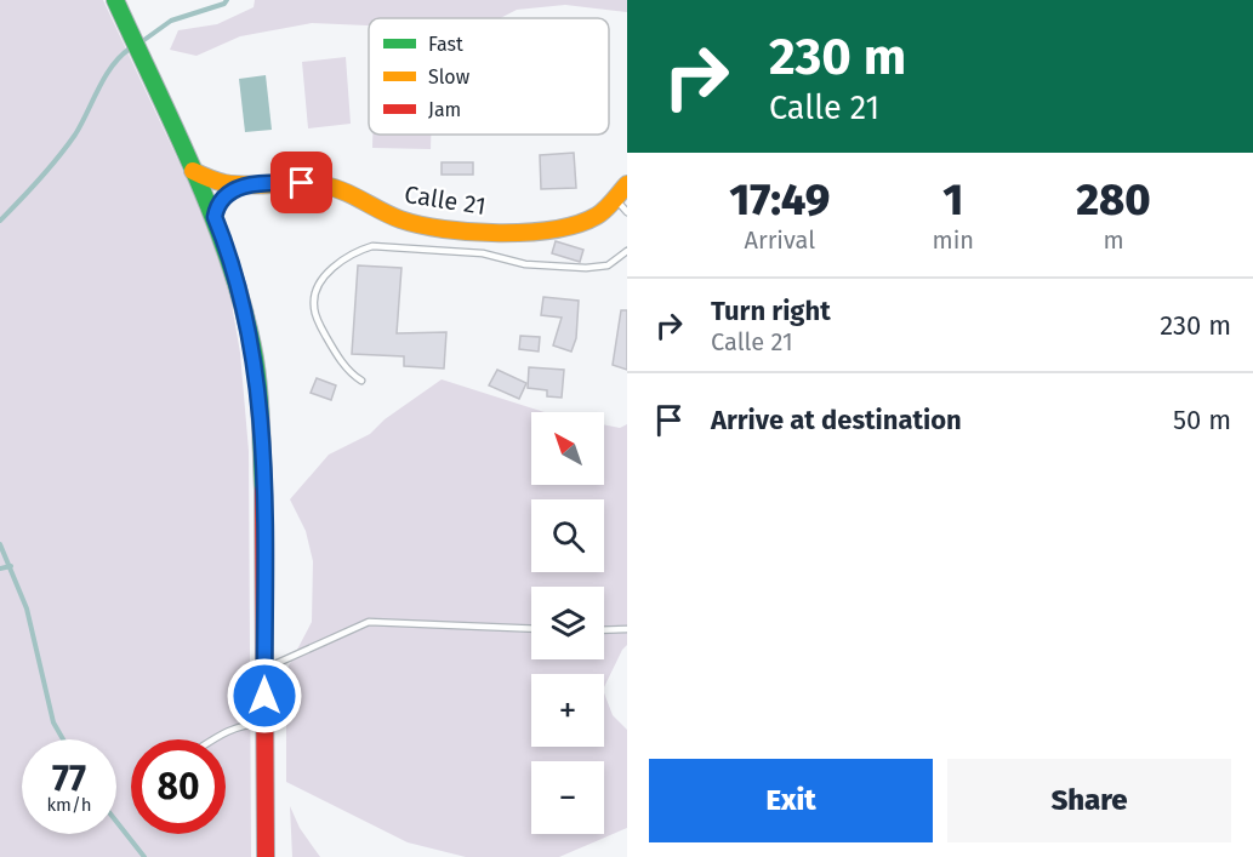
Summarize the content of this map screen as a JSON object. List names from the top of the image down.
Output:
{
  "streets": {
    "main road": ["Calle 21"]
  },
  "legend": ["Fast", "Slow", "Jam"],
  "north": "top left",
  "page": {
    "turn": ["230 m", "Calle 21"],
    "eta": [
      "17:49",
      "Arrival",
      "1",
      "min",
      "280",
      "m"
    ],
    "list": [
      {
        "name": "Turn right",
        "note": "Calle 21",
        "value": "230 m"
      },
      {
        "name": "Arrive at destination",
        "value": "50 m"
      }
    ],
    "map_buttons": ["+", "−"],
    "speed": "77 km/h",
    "limit": "80",
    "buttons": ["Exit", "Share"]
  }
}
